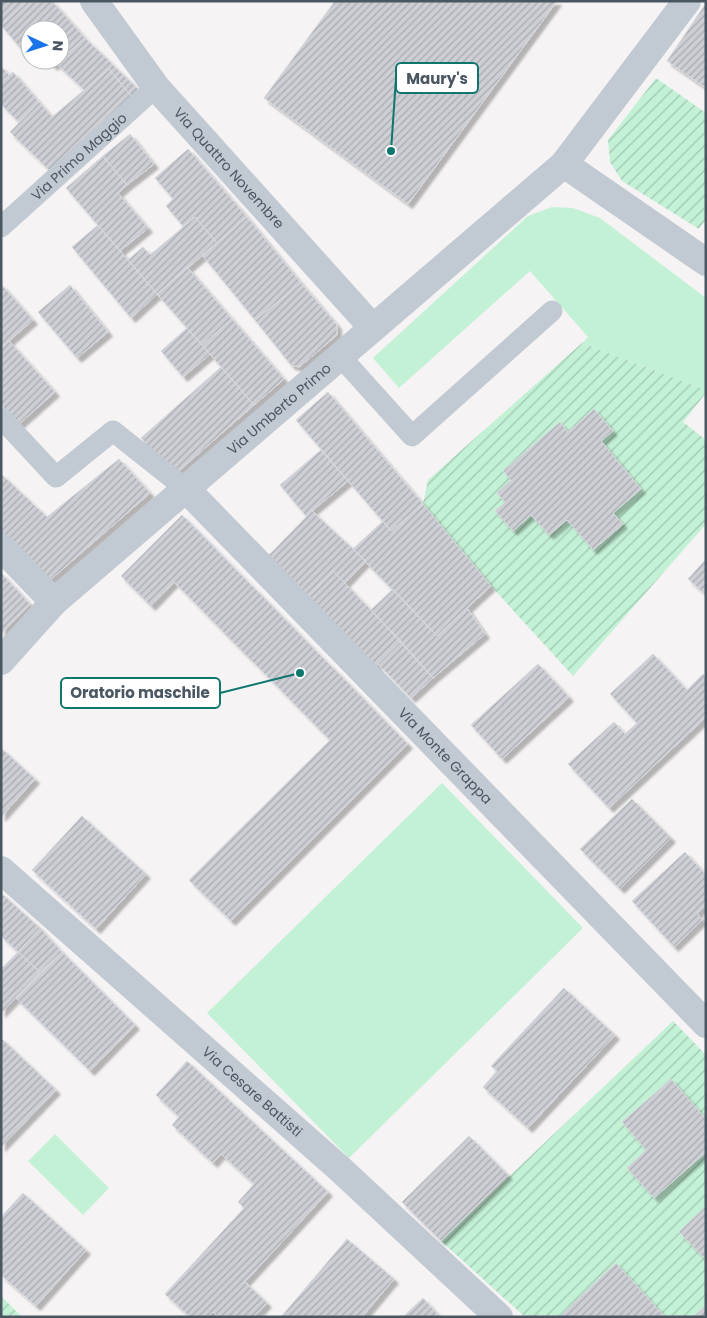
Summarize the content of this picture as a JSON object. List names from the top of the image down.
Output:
{
  "streets": {
    "street": [
      "Via Quattro Novembre",
      "Via Umberto Primo",
      "Via Monte Grappa",
      "Via Cesare Battisti"
    ],
    "lane": ["Via Primo Maggio"]
  },
  "crossings": [
    ["Via Primo Maggio", "Via Quattro Novembre"],
    ["Via Quattro Novembre", "Via Umberto Primo"],
    ["Via Umberto Primo", "Via Monte Grappa"]
  ],
  "places": ["Maury's", "Oratorio maschile"],
  "north": "right"
}
